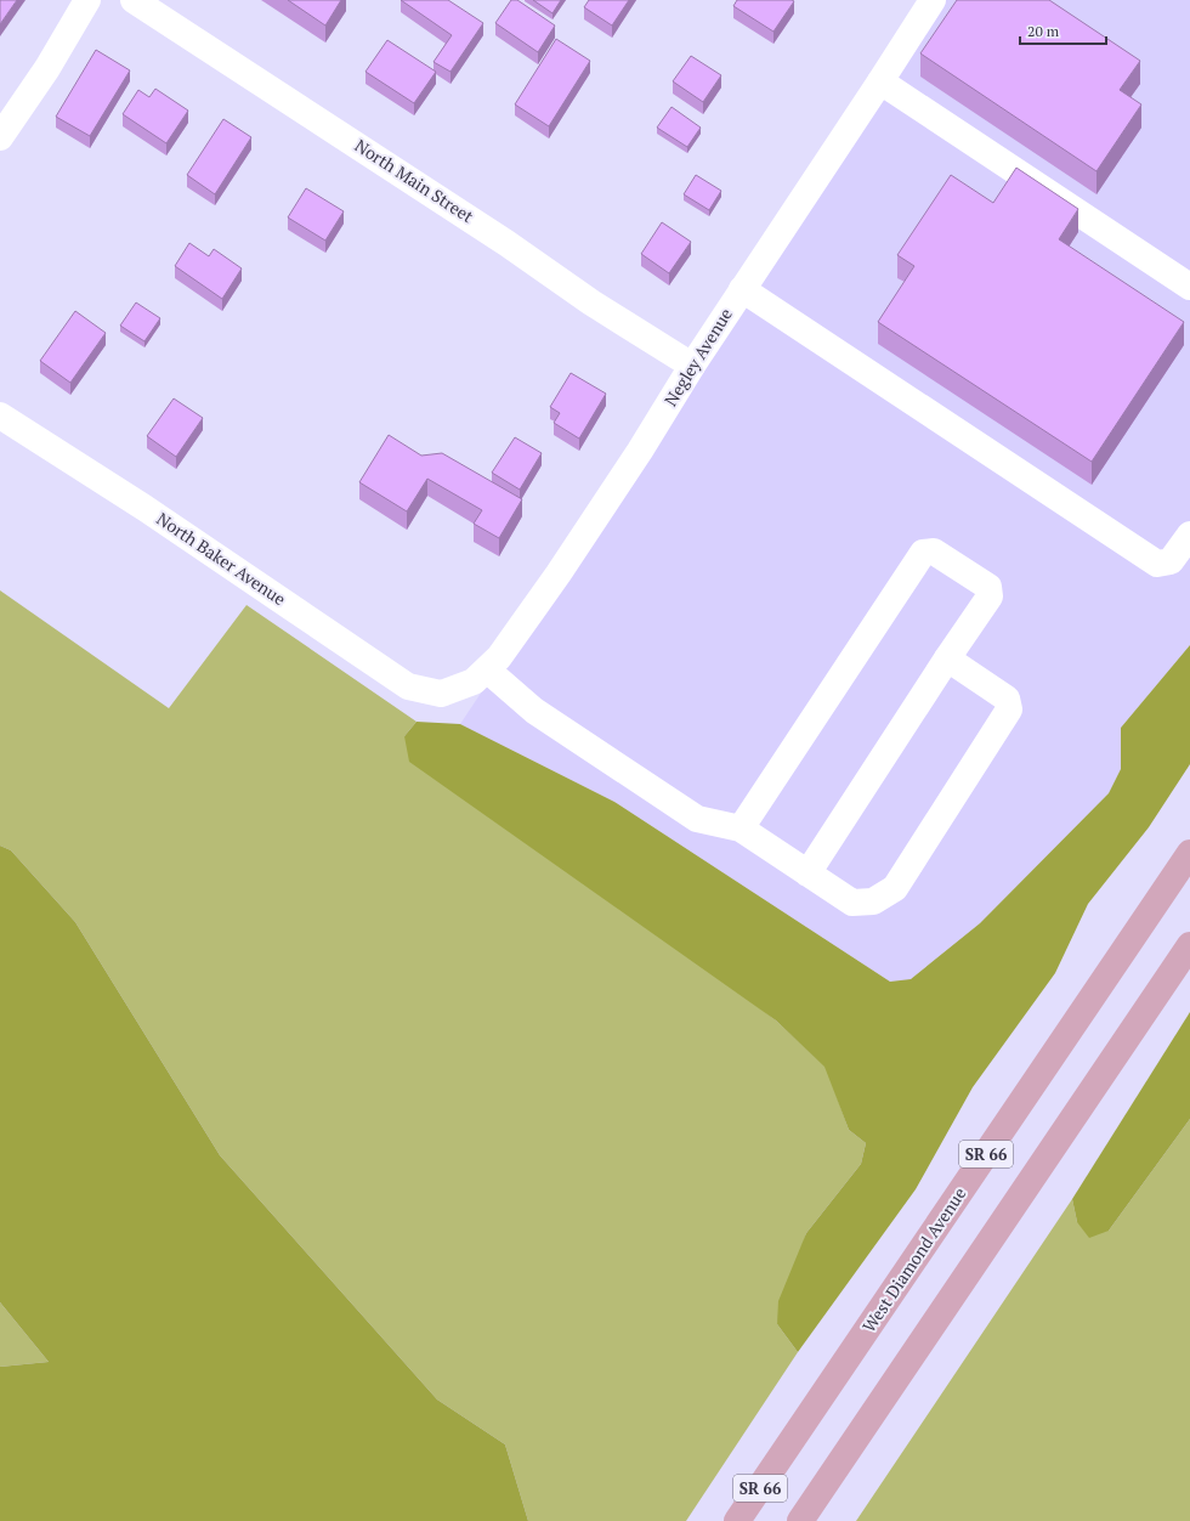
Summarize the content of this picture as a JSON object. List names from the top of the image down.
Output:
{
  "streets": {
    "main road": ["SR 66", "West Diamond Avenue"],
    "street": ["North Main Street", "Negley Avenue", "North Baker Avenue"]
  },
  "crossings": [
    ["North Main Street", "Negley Avenue"],
    ["Negley Avenue", "North Baker Avenue"]
  ],
  "scale_bar": "20 m"
}
